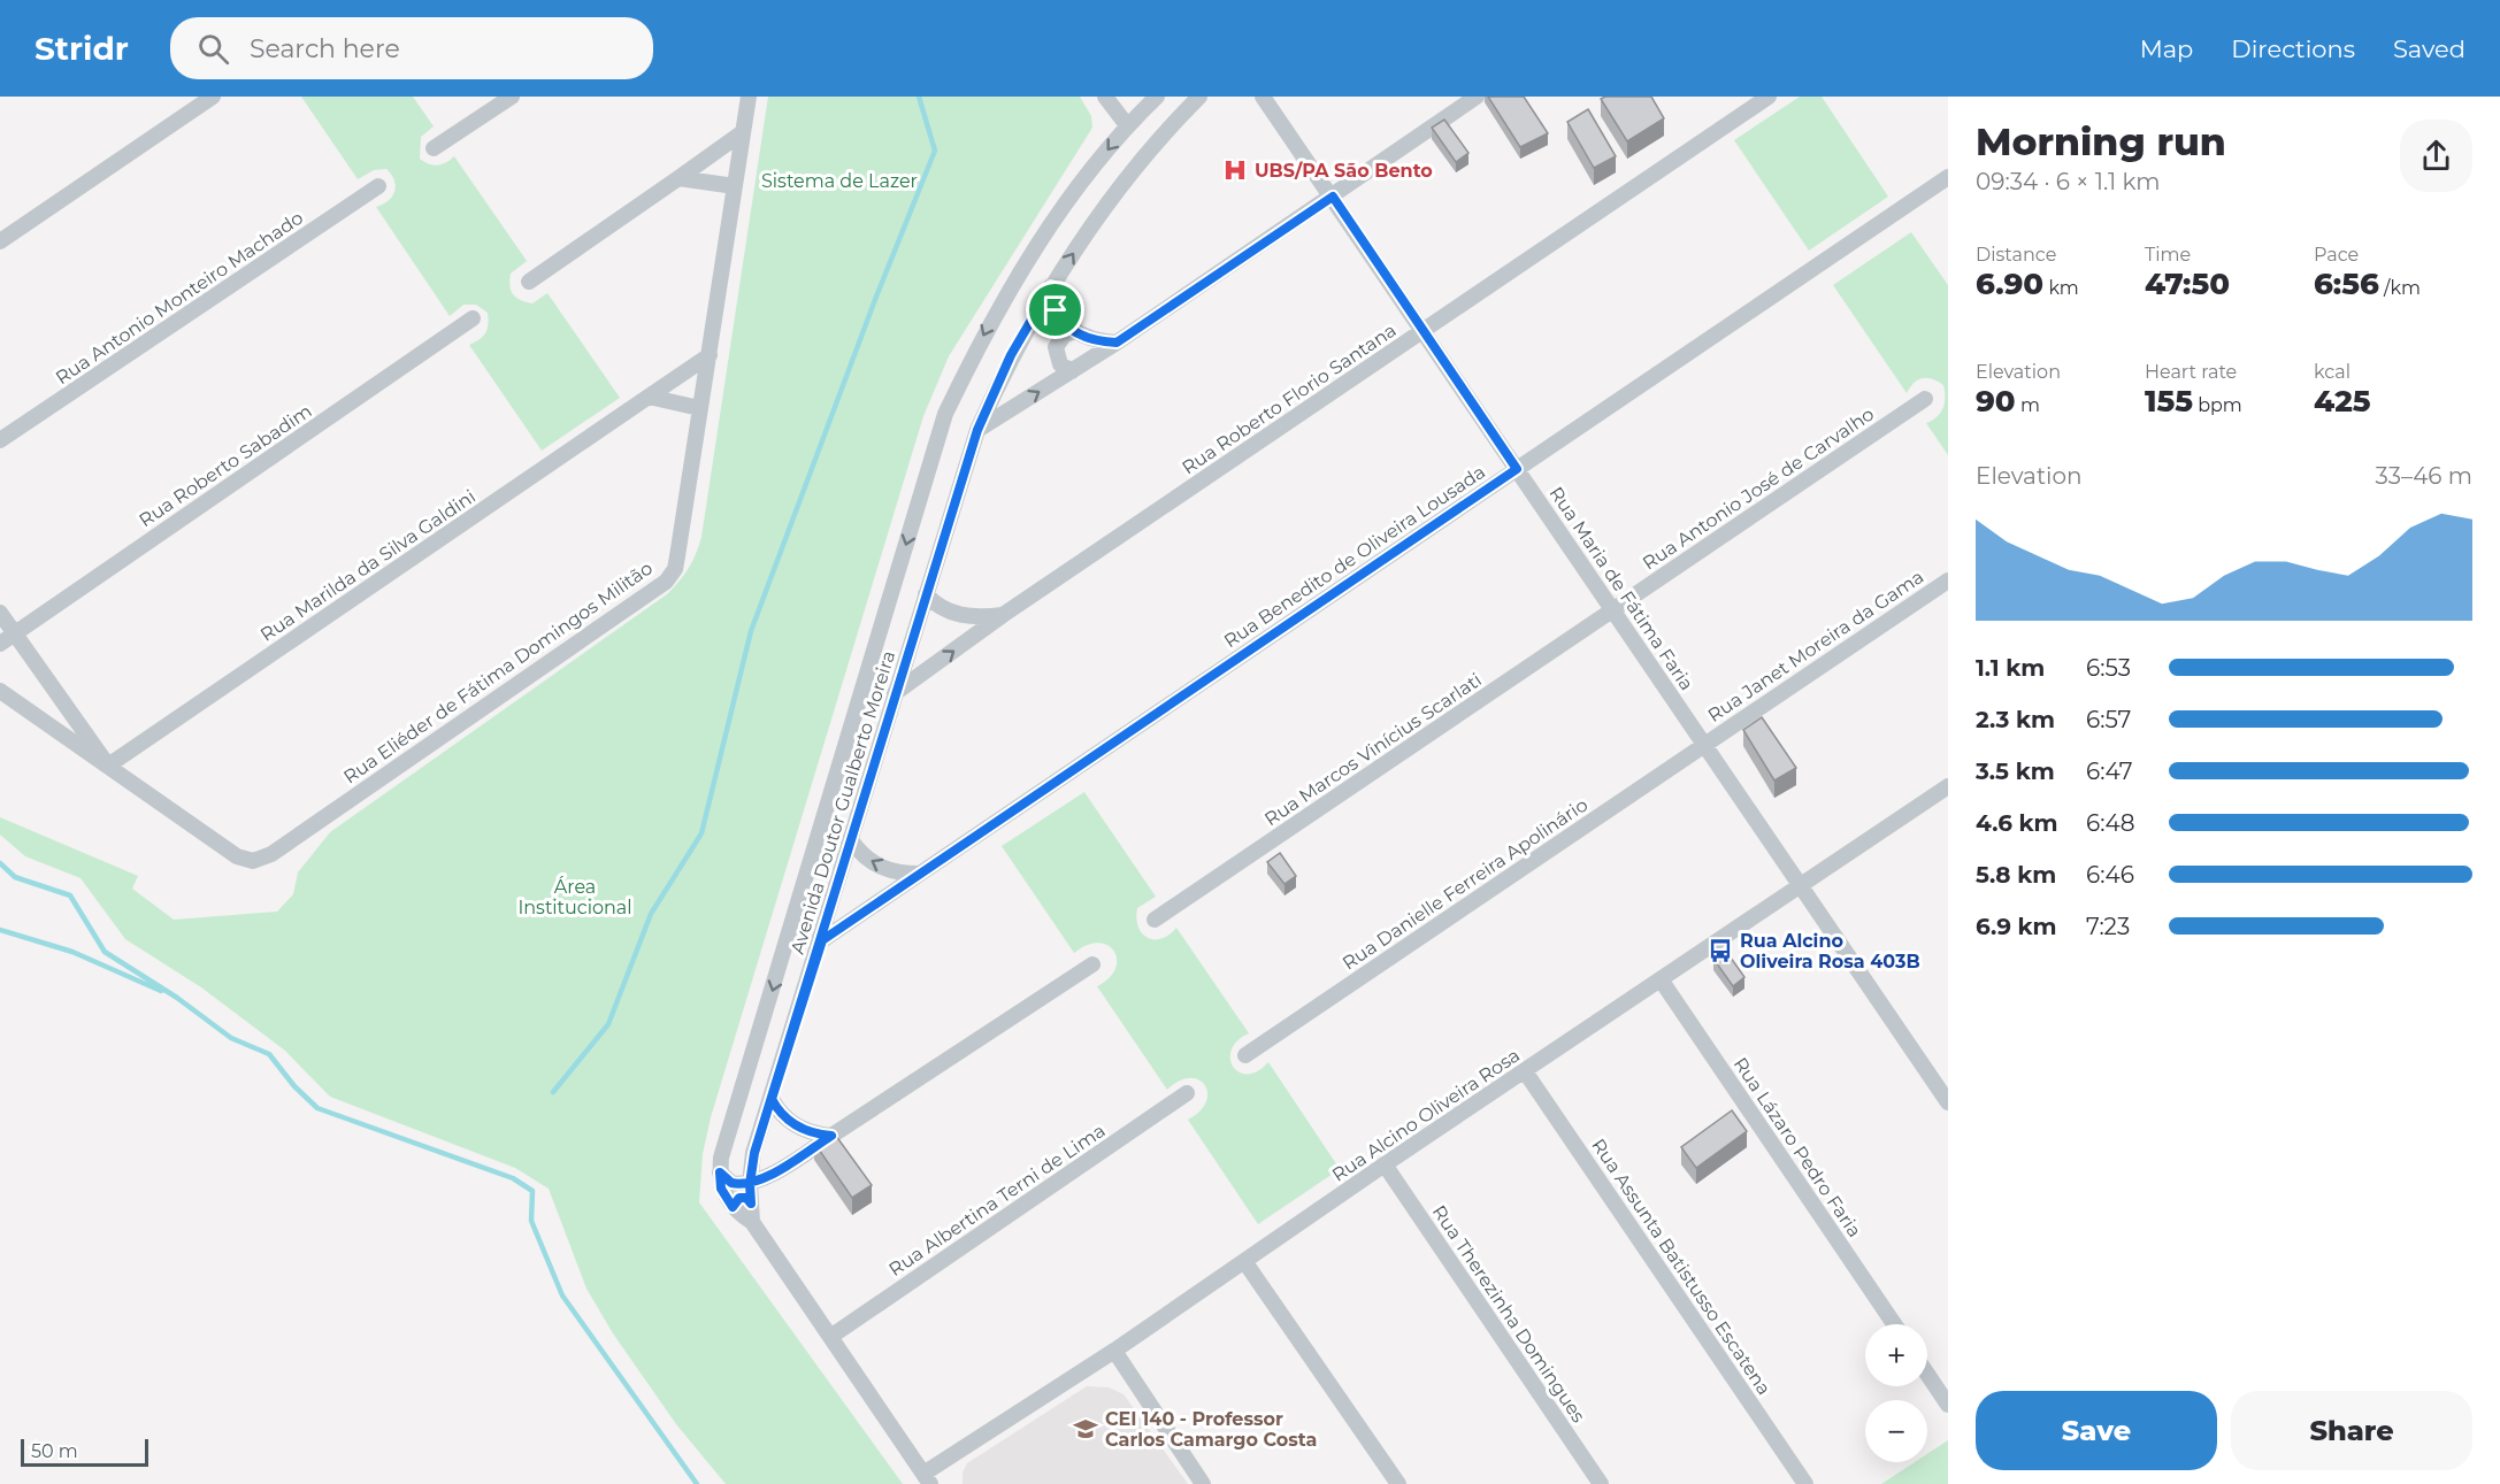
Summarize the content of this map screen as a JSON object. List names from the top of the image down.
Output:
{
  "streets": {
    "street": [
      "Rua Antonio Monteiro Machado",
      "Rua Roberto Florio Santana",
      "Rua Roberto Sabadim",
      "Rua Antonio José de Carvalho",
      "Rua Benedito de Oliveira Lousada",
      "Rua Marilda da Silva Galdini",
      "Rua Maria de Fátima Faria",
      "Rua Janet Moreira da Gama",
      "Rua Eliéder de Fátima Domingos Militão",
      "Rua Marcos Vinícius Scarlati",
      "Avenida Doutor Gualberto Moreira",
      "Rua Danielle Ferreira Apolinário",
      "Rua Alcino Oliveira Rosa",
      "Rua Lázaro Pedro Faria",
      "Rua Albertina Terni de Lima",
      "Rua Assunta Batistusso Escatena",
      "Rua Therezinha Domingues"
    ]
  },
  "crossings": [
    ["Rua Roberto Florio Santana", "Rua Maria de Fátima Faria"],
    ["Rua Roberto Florio Santana", "Avenida Doutor Gualberto Moreira"],
    ["Rua Antonio José de Carvalho", "Rua Maria de Fátima Faria"],
    ["Rua Antonio José de Carvalho", "Rua Marcos Vinícius Scarlati"],
    ["Rua Benedito de Oliveira Lousada", "Rua Maria de Fátima Faria"],
    ["Rua Benedito de Oliveira Lousada", "Avenida Doutor Gualberto Moreira"],
    ["Rua Marilda da Silva Galdini", "Rua Eliéder de Fátima Domingos Militão"],
    ["Rua Maria de Fátima Faria", "Rua Janet Moreira da Gama"],
    ["Rua Maria de Fátima Faria", "Rua Marcos Vinícius Scarlati"],
    ["Rua Maria de Fátima Faria", "Rua Danielle Ferreira Apolinário"],
    ["Rua Maria de Fátima Faria", "Rua Alcino Oliveira Rosa"],
    ["Rua Janet Moreira da Gama", "Rua Danielle Ferreira Apolinário"],
    ["Rua Alcino Oliveira Rosa", "Rua Lázaro Pedro Faria"],
    ["Rua Alcino Oliveira Rosa", "Rua Assunta Batistusso Escatena"],
    ["Rua Alcino Oliveira Rosa", "Rua Therezinha Domingues"]
  ],
  "parks": ["Sistema de Lazer", "Área Institucional"],
  "places": {
    "hospital": ["UBS/PA São Bento"],
    "bus stop": ["Rua Alcino Oliveira Rosa 403B"],
    "school or university": ["CEI 140 - Professor Carlos Camargo Costa"]
  },
  "scale_bar": "50 m",
  "page": {
    "header": "Stridr",
    "search": "Search here",
    "nav": ["Map", "Directions", "Saved"],
    "heading": ["Morning run", "09:34 · 6 × 1.1 km"],
    "stats": [
      ["Distance", "6.90 km"],
      ["Time", "47:50"],
      ["Pace", "6:56 /km"],
      ["Elevation", "90 m"],
      ["Heart rate", "155 bpm"],
      ["kcal", "425"]
    ],
    "chart": ["Elevation", "33–46 m"],
    "list": [
      {
        "name": "1.1 km",
        "note": "6:53"
      },
      {
        "name": "2.3 km",
        "note": "6:57"
      },
      {
        "name": "3.5 km",
        "note": "6:47"
      },
      {
        "name": "4.6 km",
        "note": "6:48"
      },
      {
        "name": "5.8 km",
        "note": "6:46"
      },
      {
        "name": "6.9 km",
        "note": "7:23"
      }
    ],
    "map_buttons": ["+", "−"],
    "buttons": ["Save", "Share"],
    "scale": "50 m"
  }
}
